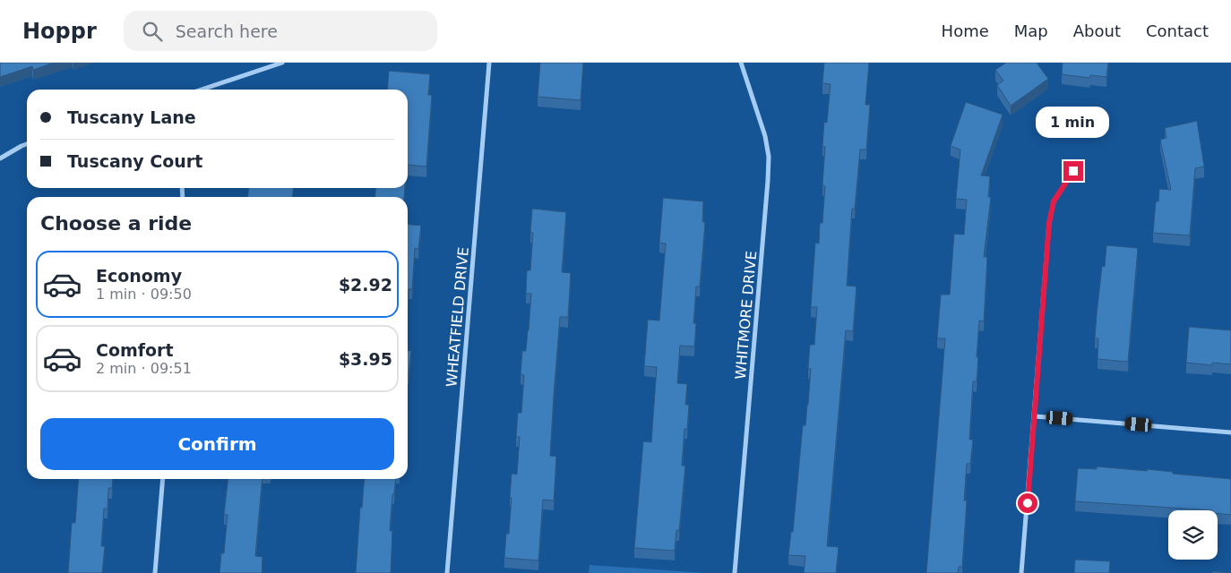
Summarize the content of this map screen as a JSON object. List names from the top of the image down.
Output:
{
  "streets": {
    "street": ["WHITMORE DRIVE", "WHEATFIELD DRIVE"]
  },
  "page": {
    "header": "Hoppr",
    "search": "Search here",
    "nav": [
      "Home",
      "Map",
      "About",
      "Contact"
    ],
    "banner": ["Tuscany Lane", "Tuscany Court"],
    "bubble": "1 min",
    "heading": "Choose a ride",
    "list": [
      {
        "name": "Economy",
        "note": "1 min · 09:50",
        "value": "$2.92"
      },
      {
        "name": "Comfort",
        "note": "2 min · 09:51",
        "value": "$3.95"
      }
    ],
    "buttons": "Confirm"
  }
}
